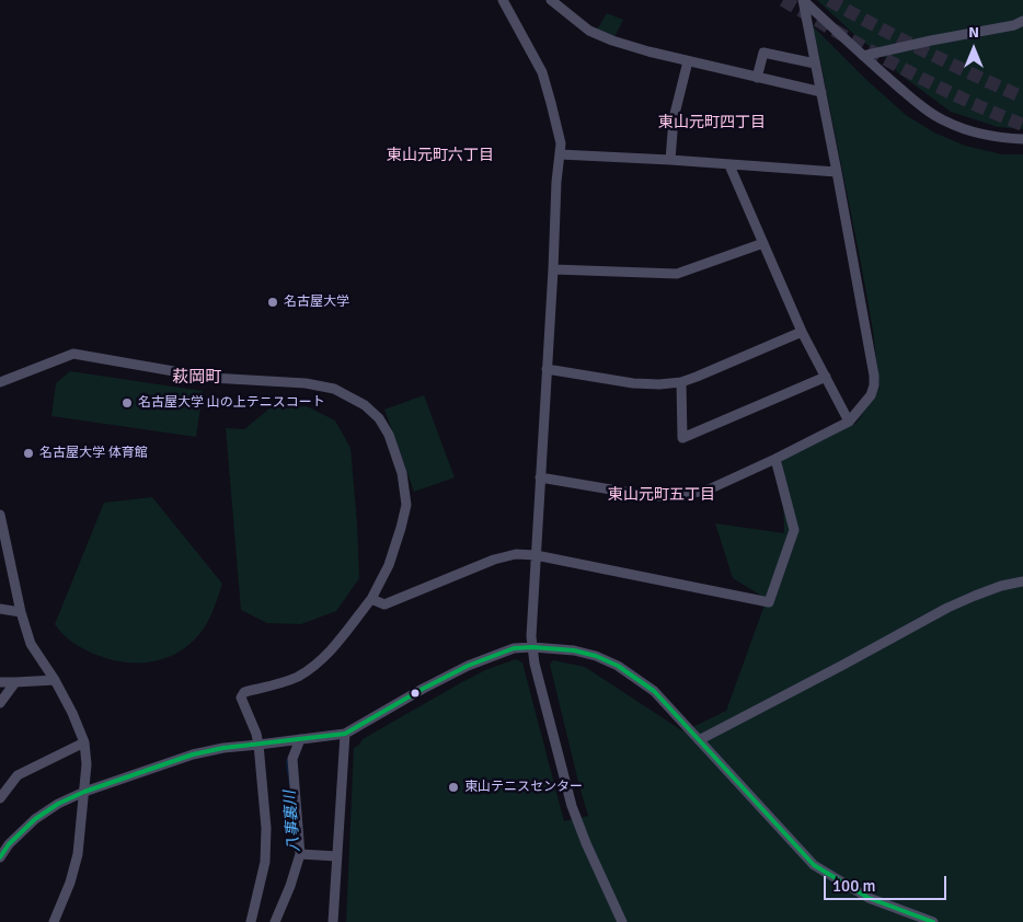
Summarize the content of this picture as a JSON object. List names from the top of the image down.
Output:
{
  "districts": [
    "東山元町四丁目",
    "東山元町六丁目",
    "萩岡町",
    "東山元町五丁目"
  ],
  "water": ["八事裏川"],
  "places": [
    "名古屋大学",
    "名古屋大学 山の上テニスコート",
    "名古屋大学 体育館",
    "東山テニスセンター"
  ],
  "scale_bar": "100 m",
  "north": "top"
}
